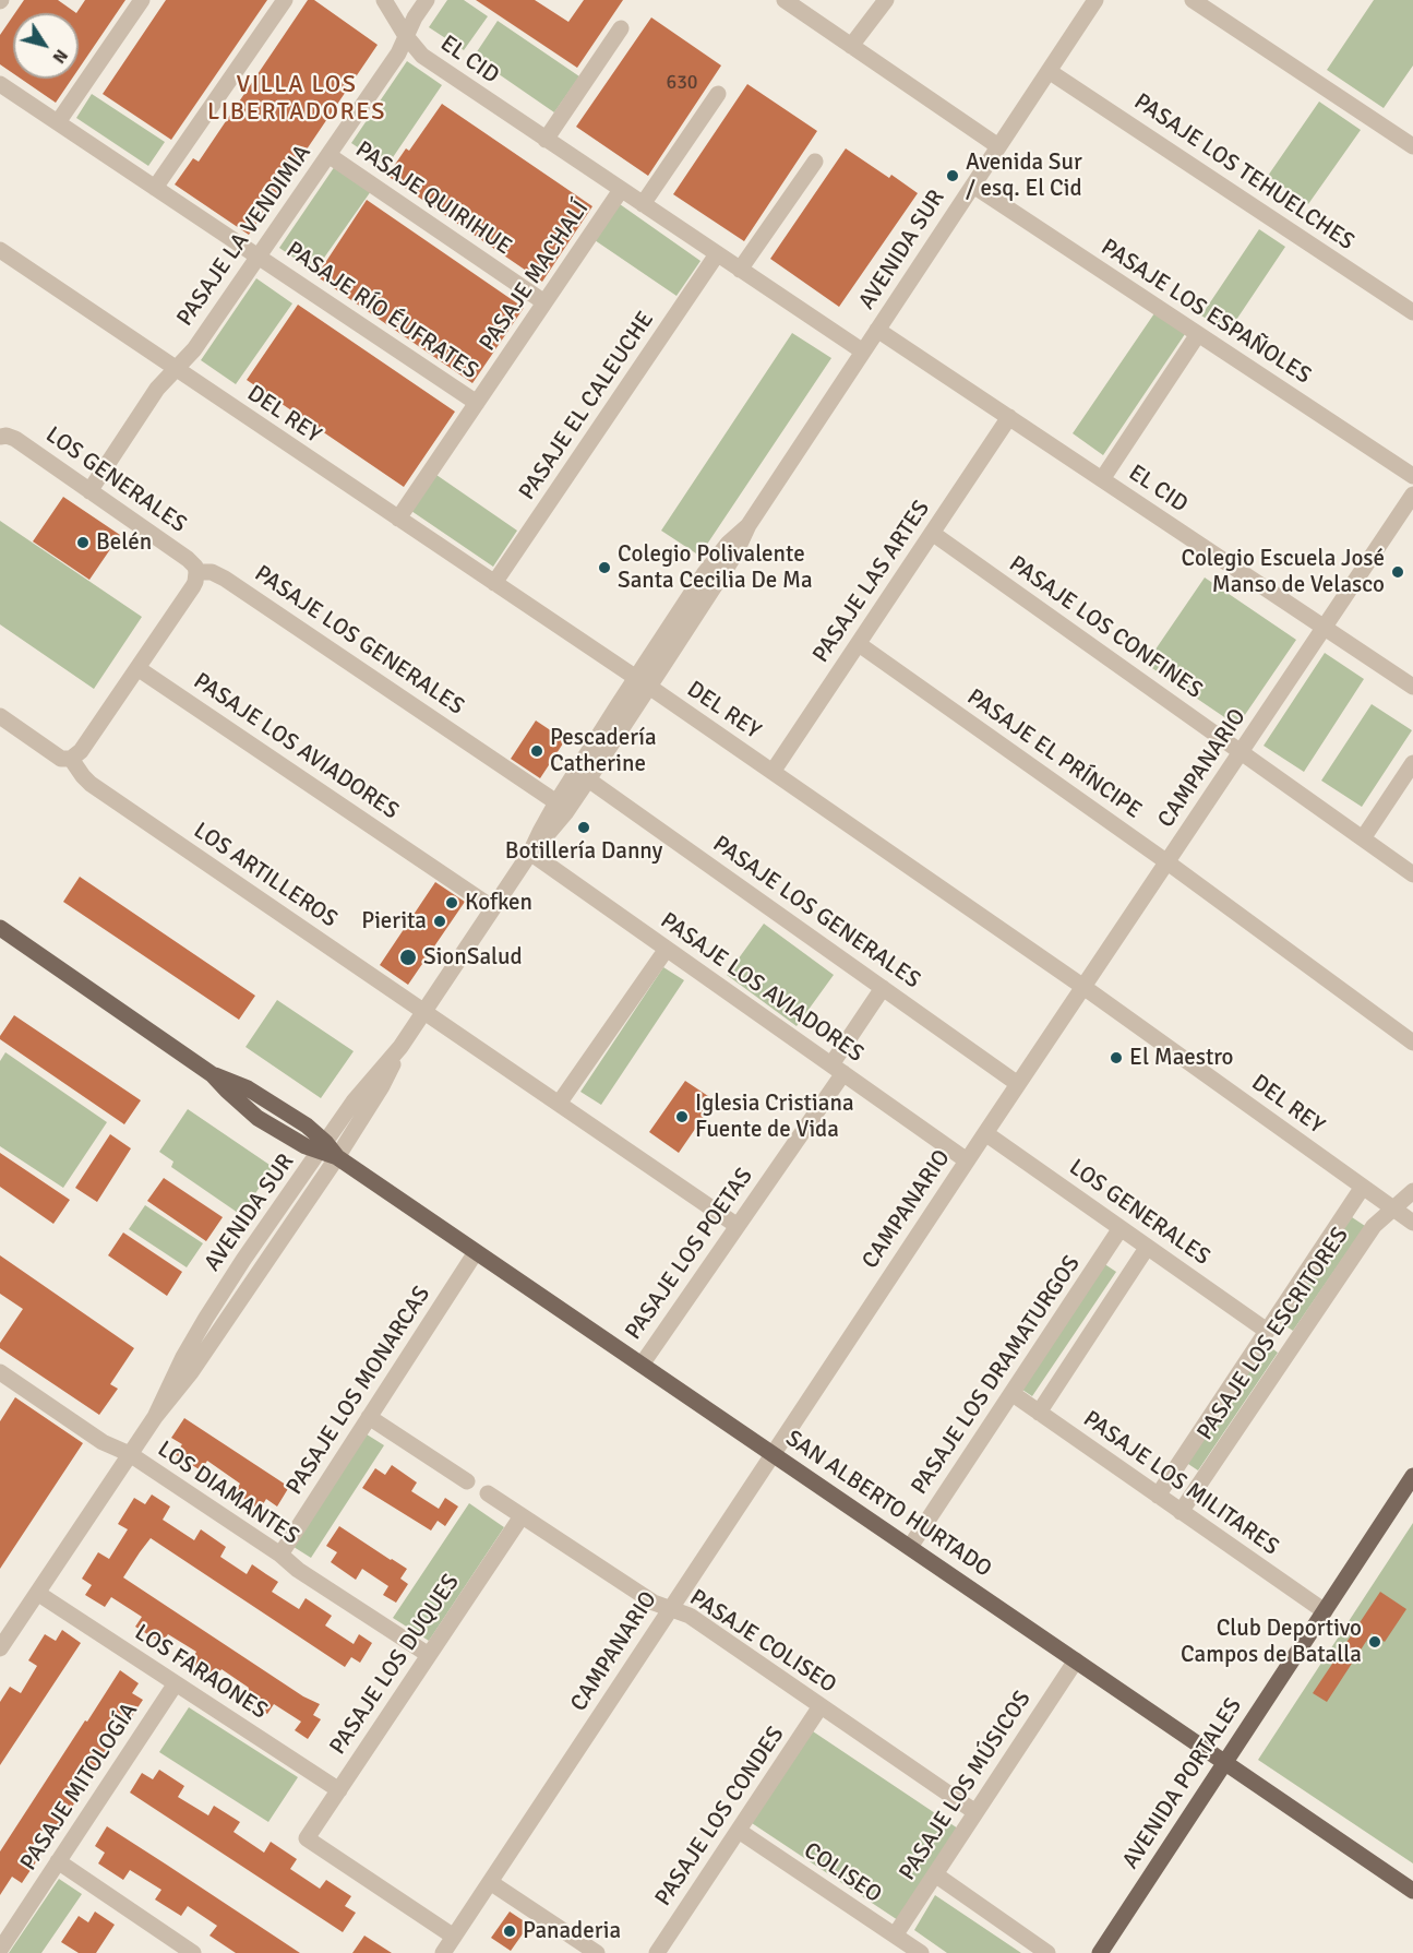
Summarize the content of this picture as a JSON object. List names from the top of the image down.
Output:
{
  "streets": {
    "main road": ["SAN ALBERTO HURTADO", "AVENIDA PORTALES"],
    "street": [
      "EL CID",
      "PASAJE LOS TEHUELCHES",
      "PASAJE QUIRIHUE",
      "PASAJE LA VENDIMIA",
      "AVENIDA SUR",
      "PASAJE MACHALÍ",
      "PASAJE RÍO ÉUFRATES",
      "PASAJE LOS ESPAÑOLES",
      "PASAJE EL CALEUCHE",
      "DEL REY",
      "LOS GENERALES",
      "PASAJE LAS ARTES",
      "PASAJE LOS CONFINES",
      "PASAJE LOS GENERALES",
      "PASAJE LOS AVIADORES",
      "PASAJE EL PRÍNCIPE",
      "CAMPANARIO",
      "LOS ARTILLEROS",
      "PASAJE LOS POETAS",
      "PASAJE LOS ESCRITORES",
      "PASAJE LOS DRAMATURGOS",
      "PASAJE LOS MONARCAS",
      "PASAJE LOS MILITARES",
      "LOS DIAMANTES",
      "PASAJE COLISEO",
      "PASAJE LOS DUQUES",
      "LOS FARAONES",
      "PASAJE LOS MÚSICOS",
      "PASAJE MITOLOGÍA",
      "PASAJE LOS CONDES",
      "COLISEO"
    ]
  },
  "crossings": [
    ["EL CID", "PASAJE LA VENDIMIA"],
    ["EL CID", "AVENIDA SUR"],
    ["EL CID", "PASAJE MACHALÍ"],
    ["EL CID", "PASAJE EL CALEUCHE"],
    ["EL CID", "PASAJE LAS ARTES"],
    ["EL CID", "CAMPANARIO"],
    ["PASAJE LOS TEHUELCHES", "AVENIDA SUR"],
    ["PASAJE QUIRIHUE", "PASAJE LA VENDIMIA"],
    ["PASAJE QUIRIHUE", "PASAJE MACHALÍ"],
    ["PASAJE LA VENDIMIA", "PASAJE RÍO ÉUFRATES"],
    ["PASAJE LA VENDIMIA", "DEL REY"],
    ["PASAJE LA VENDIMIA", "LOS GENERALES"],
    ["AVENIDA SUR", "PASAJE LOS ESPAÑOLES"],
    ["AVENIDA SUR", "DEL REY"],
    ["AVENIDA SUR", "PASAJE LOS GENERALES"],
    ["AVENIDA SUR", "PASAJE LOS AVIADORES"],
    ["AVENIDA SUR", "LOS ARTILLEROS"],
    ["AVENIDA SUR", "LOS DIAMANTES"],
    ["AVENIDA SUR", "SAN ALBERTO HURTADO"],
    ["AVENIDA SUR", "LOS FARAONES"],
    ["PASAJE MACHALÍ", "PASAJE RÍO ÉUFRATES"],
    ["PASAJE MACHALÍ", "DEL REY"],
    ["PASAJE EL CALEUCHE", "DEL REY"],
    ["DEL REY", "PASAJE LAS ARTES"],
    ["DEL REY", "CAMPANARIO"],
    ["DEL REY", "PASAJE LOS ESCRITORES"],
    ["LOS GENERALES", "PASAJE LOS GENERALES"],
    ["LOS GENERALES", "CAMPANARIO"],
    ["LOS GENERALES", "PASAJE LOS ESCRITORES"],
    ["LOS GENERALES", "PASAJE LOS DRAMATURGOS"],
    ["PASAJE LAS ARTES", "PASAJE LOS CONFINES"],
    ["PASAJE LAS ARTES", "PASAJE EL PRÍNCIPE"],
    ["PASAJE LOS CONFINES", "CAMPANARIO"],
    ["PASAJE LOS GENERALES", "CAMPANARIO"],
    ["PASAJE LOS GENERALES", "PASAJE LOS POETAS"],
    ["PASAJE LOS AVIADORES", "CAMPANARIO"],
    ["PASAJE LOS AVIADORES", "PASAJE LOS POETAS"],
    ["PASAJE EL PRÍNCIPE", "CAMPANARIO"],
    ["CAMPANARIO", "SAN ALBERTO HURTADO"],
    ["CAMPANARIO", "PASAJE COLISEO"],
    ["CAMPANARIO", "PASAJE LOS DUQUES"],
    ["LOS ARTILLEROS", "PASAJE LOS POETAS"],
    ["PASAJE LOS POETAS", "SAN ALBERTO HURTADO"],
    ["PASAJE LOS ESCRITORES", "PASAJE LOS MILITARES"],
    ["PASAJE LOS DRAMATURGOS", "PASAJE LOS MILITARES"],
    ["PASAJE LOS DRAMATURGOS", "SAN ALBERTO HURTADO"],
    ["PASAJE LOS MONARCAS", "LOS DIAMANTES"],
    ["PASAJE LOS MONARCAS", "SAN ALBERTO HURTADO"],
    ["PASAJE LOS MILITARES", "AVENIDA PORTALES"],
    ["LOS DIAMANTES", "PASAJE LOS DUQUES"],
    ["SAN ALBERTO HURTADO", "AVENIDA PORTALES"],
    ["SAN ALBERTO HURTADO", "PASAJE LOS MÚSICOS"],
    ["PASAJE COLISEO", "PASAJE LOS DUQUES"],
    ["PASAJE COLISEO", "PASAJE LOS MÚSICOS"],
    ["PASAJE COLISEO", "PASAJE LOS CONDES"],
    ["PASAJE LOS DUQUES", "LOS FARAONES"],
    ["LOS FARAONES", "PASAJE MITOLOGÍA"],
    ["PASAJE LOS MÚSICOS", "COLISEO"],
    ["PASAJE LOS CONDES", "COLISEO"]
  ],
  "districts": ["VILLA LOS LIBERTADORES"],
  "places": [
    "Avenida Sur / esq. El Cid",
    "Belén",
    "Colegio Polivalente Santa Cecilia De Ma",
    "Colegio Escuela José Manso de Velasco",
    "Pescadería Catherine",
    "Botillería Danny",
    "Kofken",
    "Pierita",
    "SionSalud",
    "El Maestro",
    "Iglesia Cristiana Fuente de Vida",
    "Club Deportivo Campos de Batalla",
    "Panaderia"
  ],
  "house_numbers": ["630"],
  "north": "bottom right"
}
